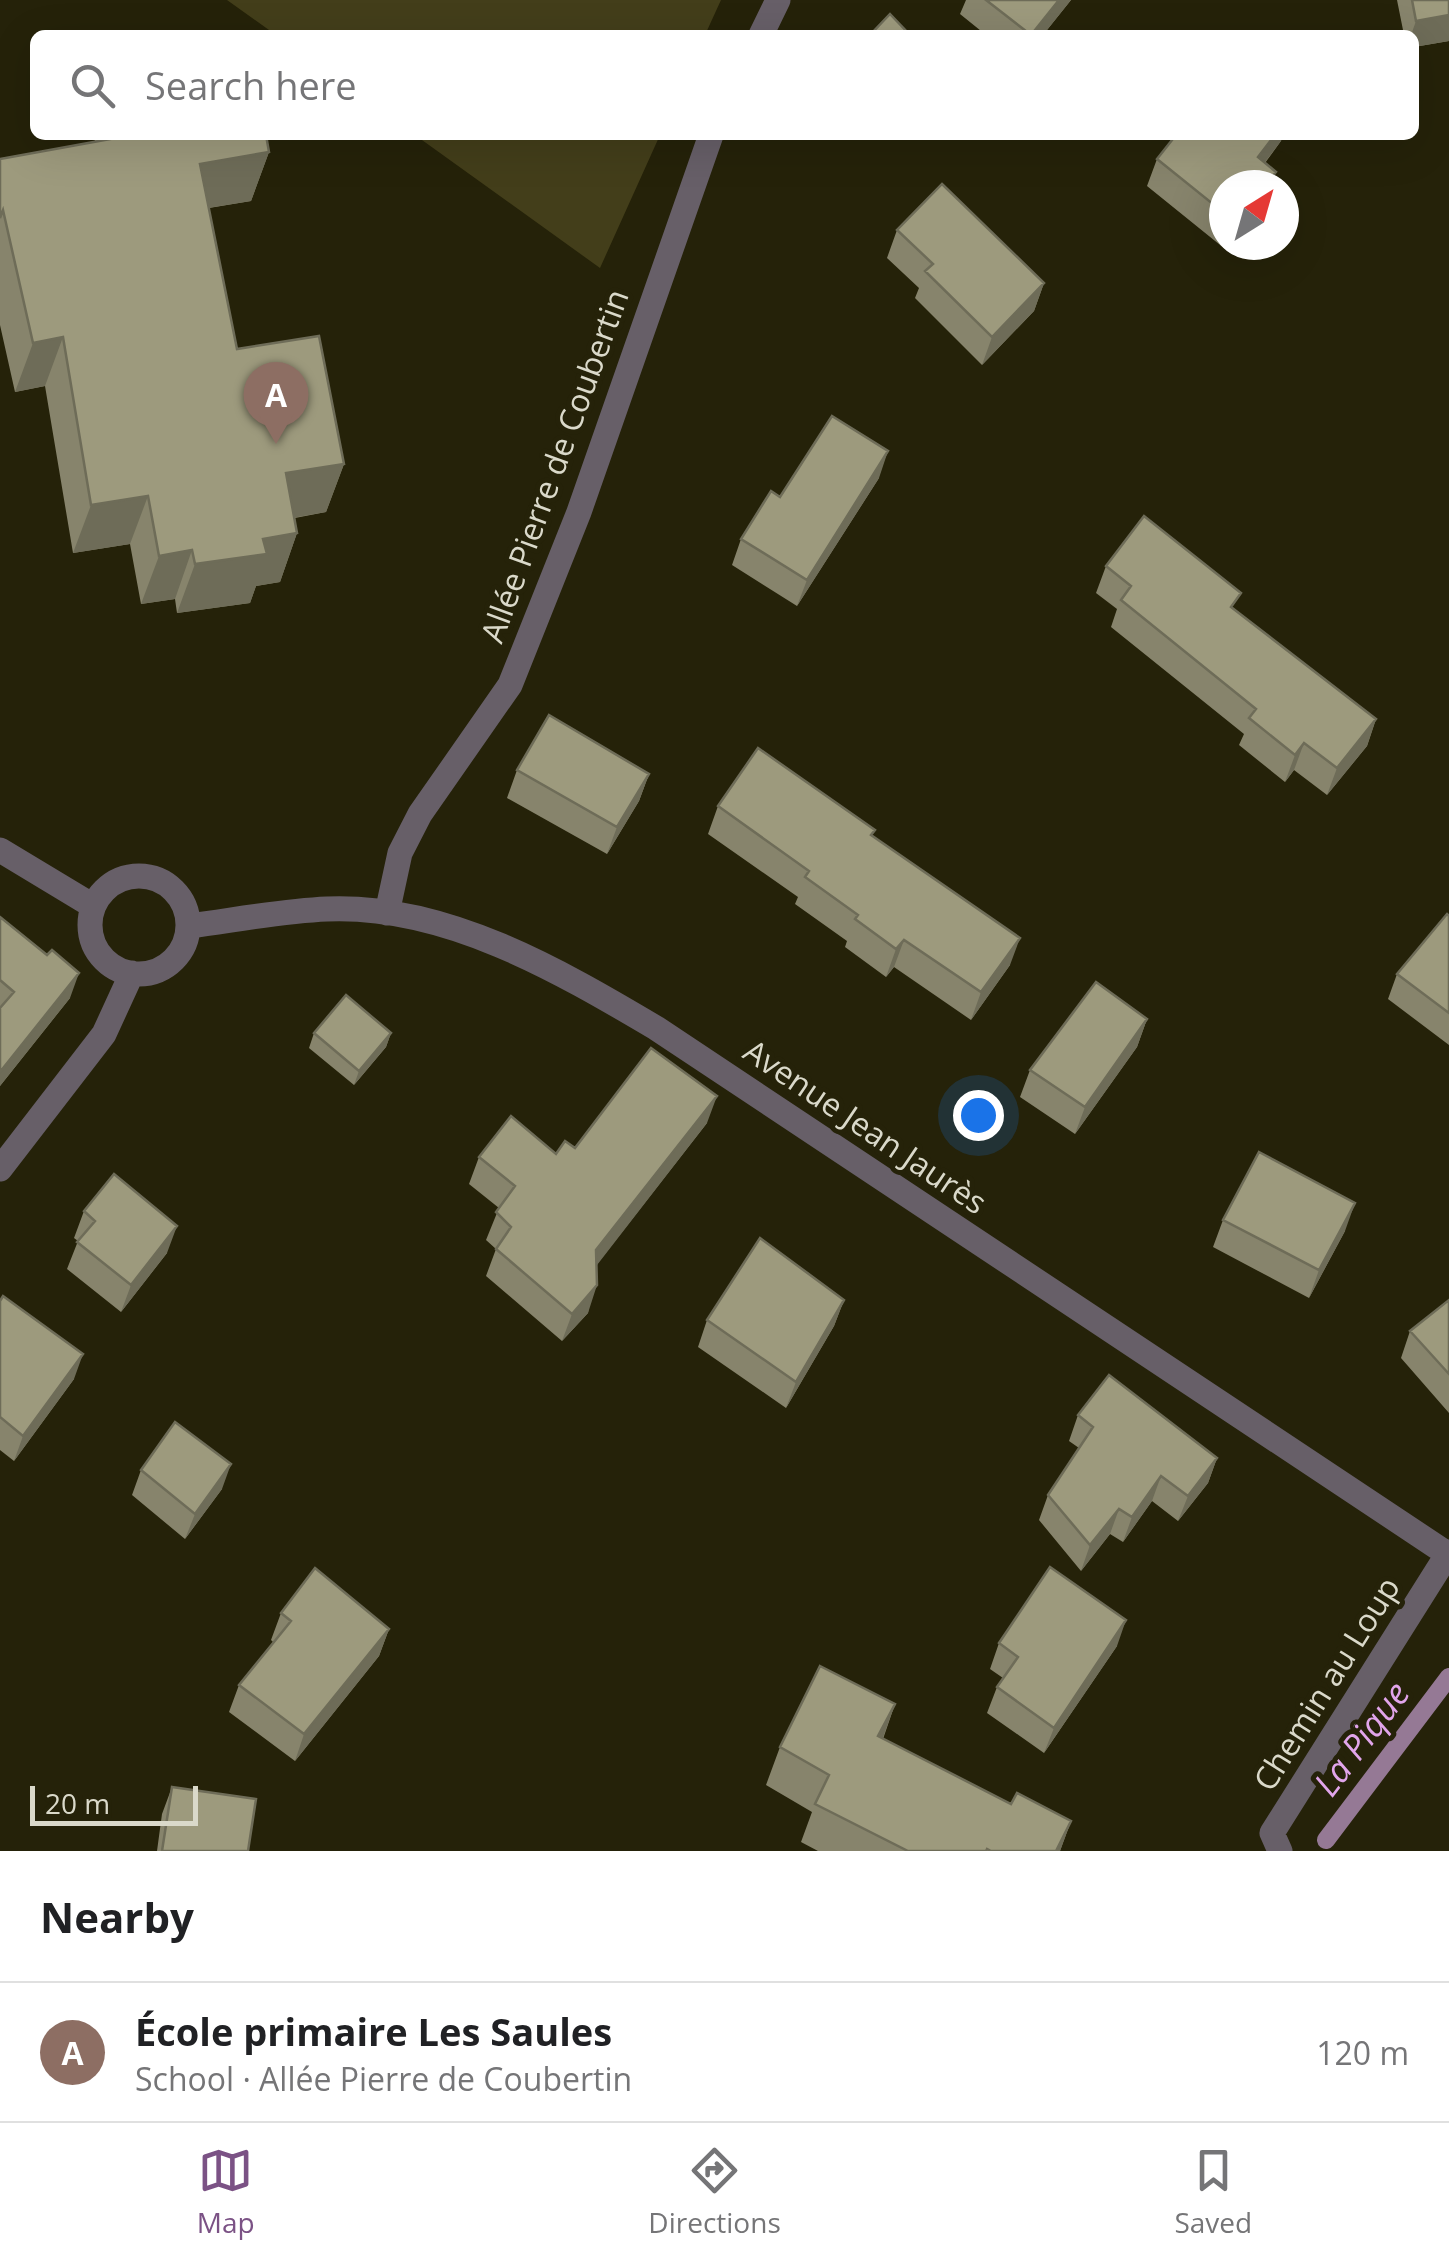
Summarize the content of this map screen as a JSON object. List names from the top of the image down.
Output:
{
  "streets": {
    "street": ["Allée Pierre de Coubertin", "Avenue Jean Jaurès", "Chemin au Loup"]
  },
  "crossings": [
    ["Allée Pierre de Coubertin", "Avenue Jean Jaurès"],
    ["Avenue Jean Jaurès", "Chemin au Loup"]
  ],
  "water": ["La Pique"],
  "scale_bar": "20 m",
  "north": "top right",
  "page": {
    "search": "Search here",
    "pins": "A",
    "scale": "20 m",
    "heading": "Nearby",
    "list": [
      {
        "mark": "A",
        "name": "École primaire Les Saules",
        "note": "School · Allée Pierre de Coubertin",
        "value": "120 m"
      }
    ],
    "nav": ["Map", "Directions", "Saved"]
  }
}
